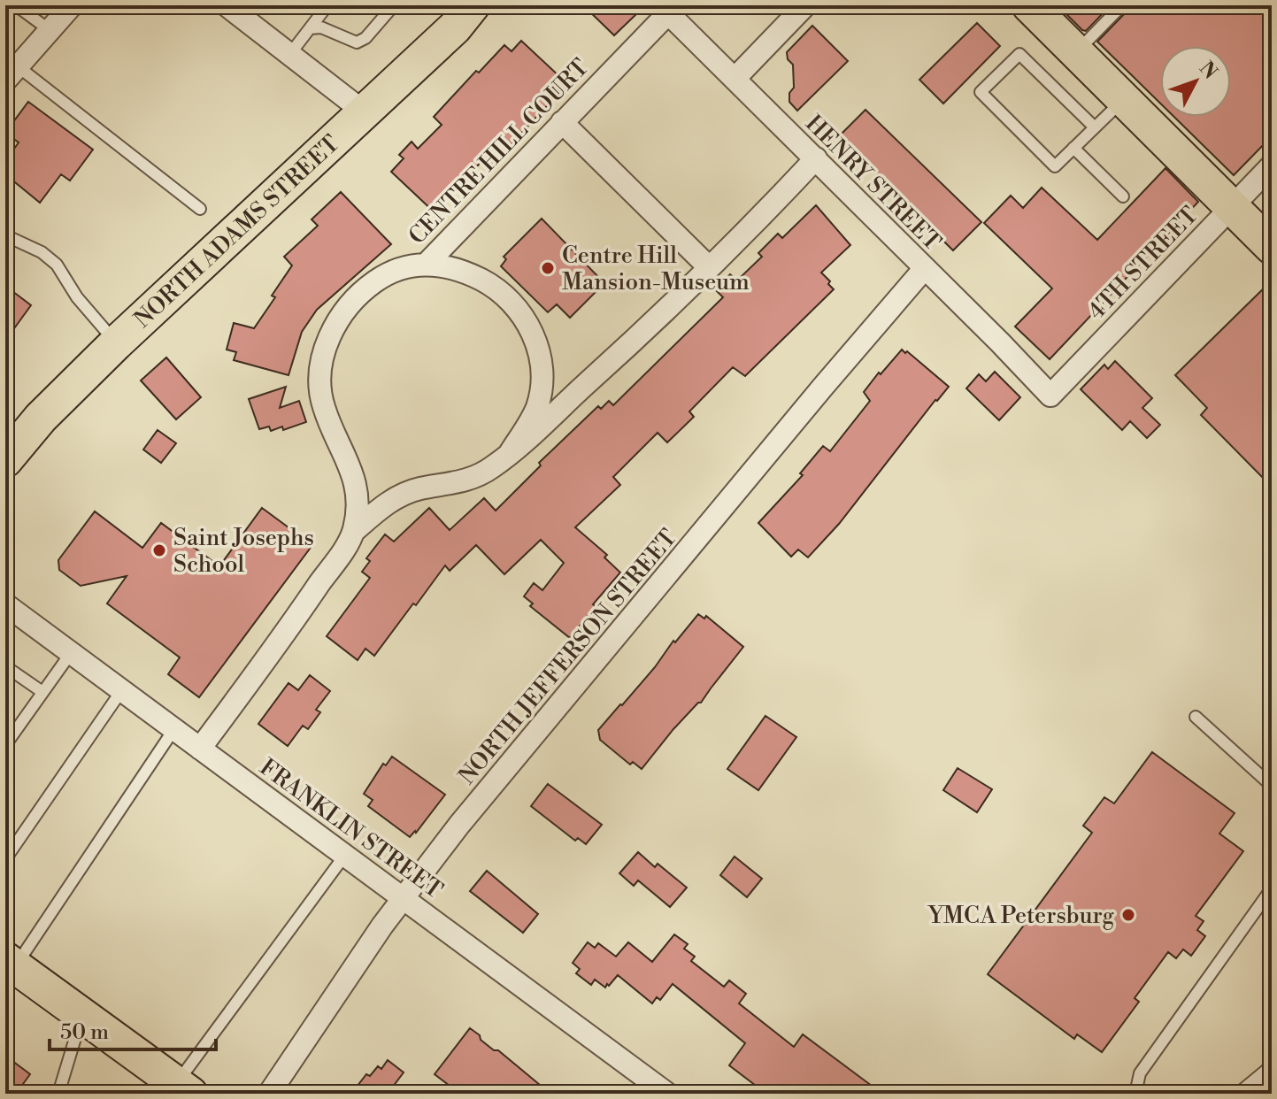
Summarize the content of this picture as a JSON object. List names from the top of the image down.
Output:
{
  "streets": {
    "main road": ["NORTH ADAMS STREET"],
    "street": [
      "CENTRE HILL COURT",
      "HENRY STREET",
      "4TH STREET",
      "NORTH JEFFERSON STREET",
      "FRANKLIN STREET"
    ]
  },
  "crossings": [
    ["CENTRE HILL COURT", "HENRY STREET"],
    ["HENRY STREET", "4TH STREET"],
    ["HENRY STREET", "NORTH JEFFERSON STREET"],
    ["NORTH JEFFERSON STREET", "FRANKLIN STREET"]
  ],
  "places": ["Centre Hill Mansion-Museum", "Saint Josephs School", "YMCA Petersburg"],
  "scale_bar": "50 m",
  "north": "top right"
}
